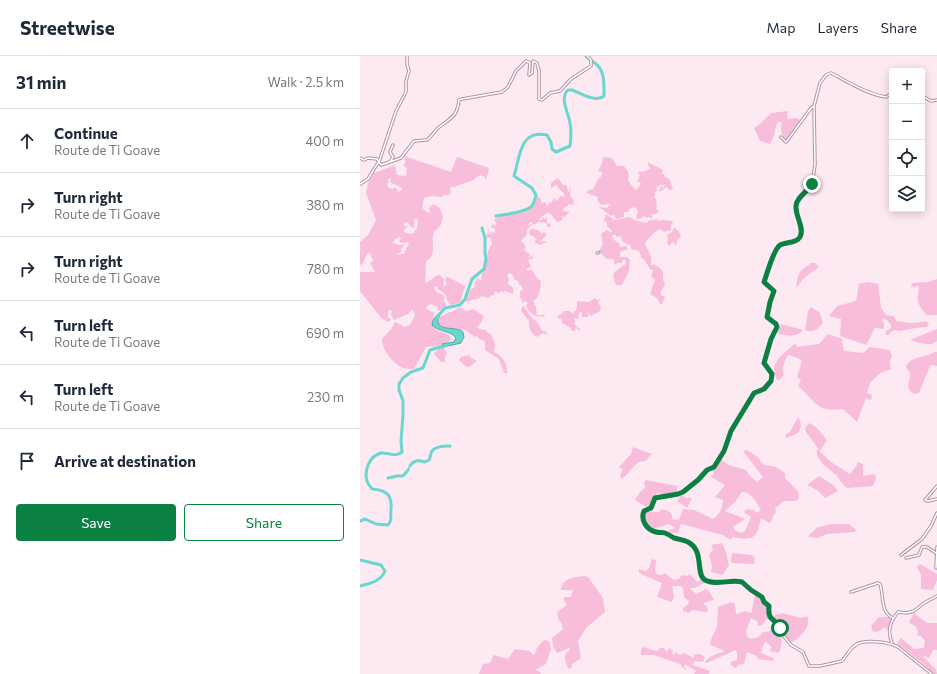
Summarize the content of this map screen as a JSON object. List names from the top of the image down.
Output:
{
  "page": {
    "header": "Streetwise",
    "nav": ["Map", "Layers", "Share"],
    "heading": ["31 min", "Walk · 2.5 km"],
    "map_buttons": ["+", "−"],
    "list": [
      ["Continue", "Route de Ti Goave", "400 m"],
      ["Turn right", "Route de Ti Goave", "380 m"],
      ["Turn right", "Route de Ti Goave", "780 m"],
      ["Turn left", "Route de Ti Goave", "690 m"],
      ["Turn left", "Route de Ti Goave", "230 m"],
      "Arrive at destination"
    ],
    "buttons": ["Save", "Share"]
  }
}
